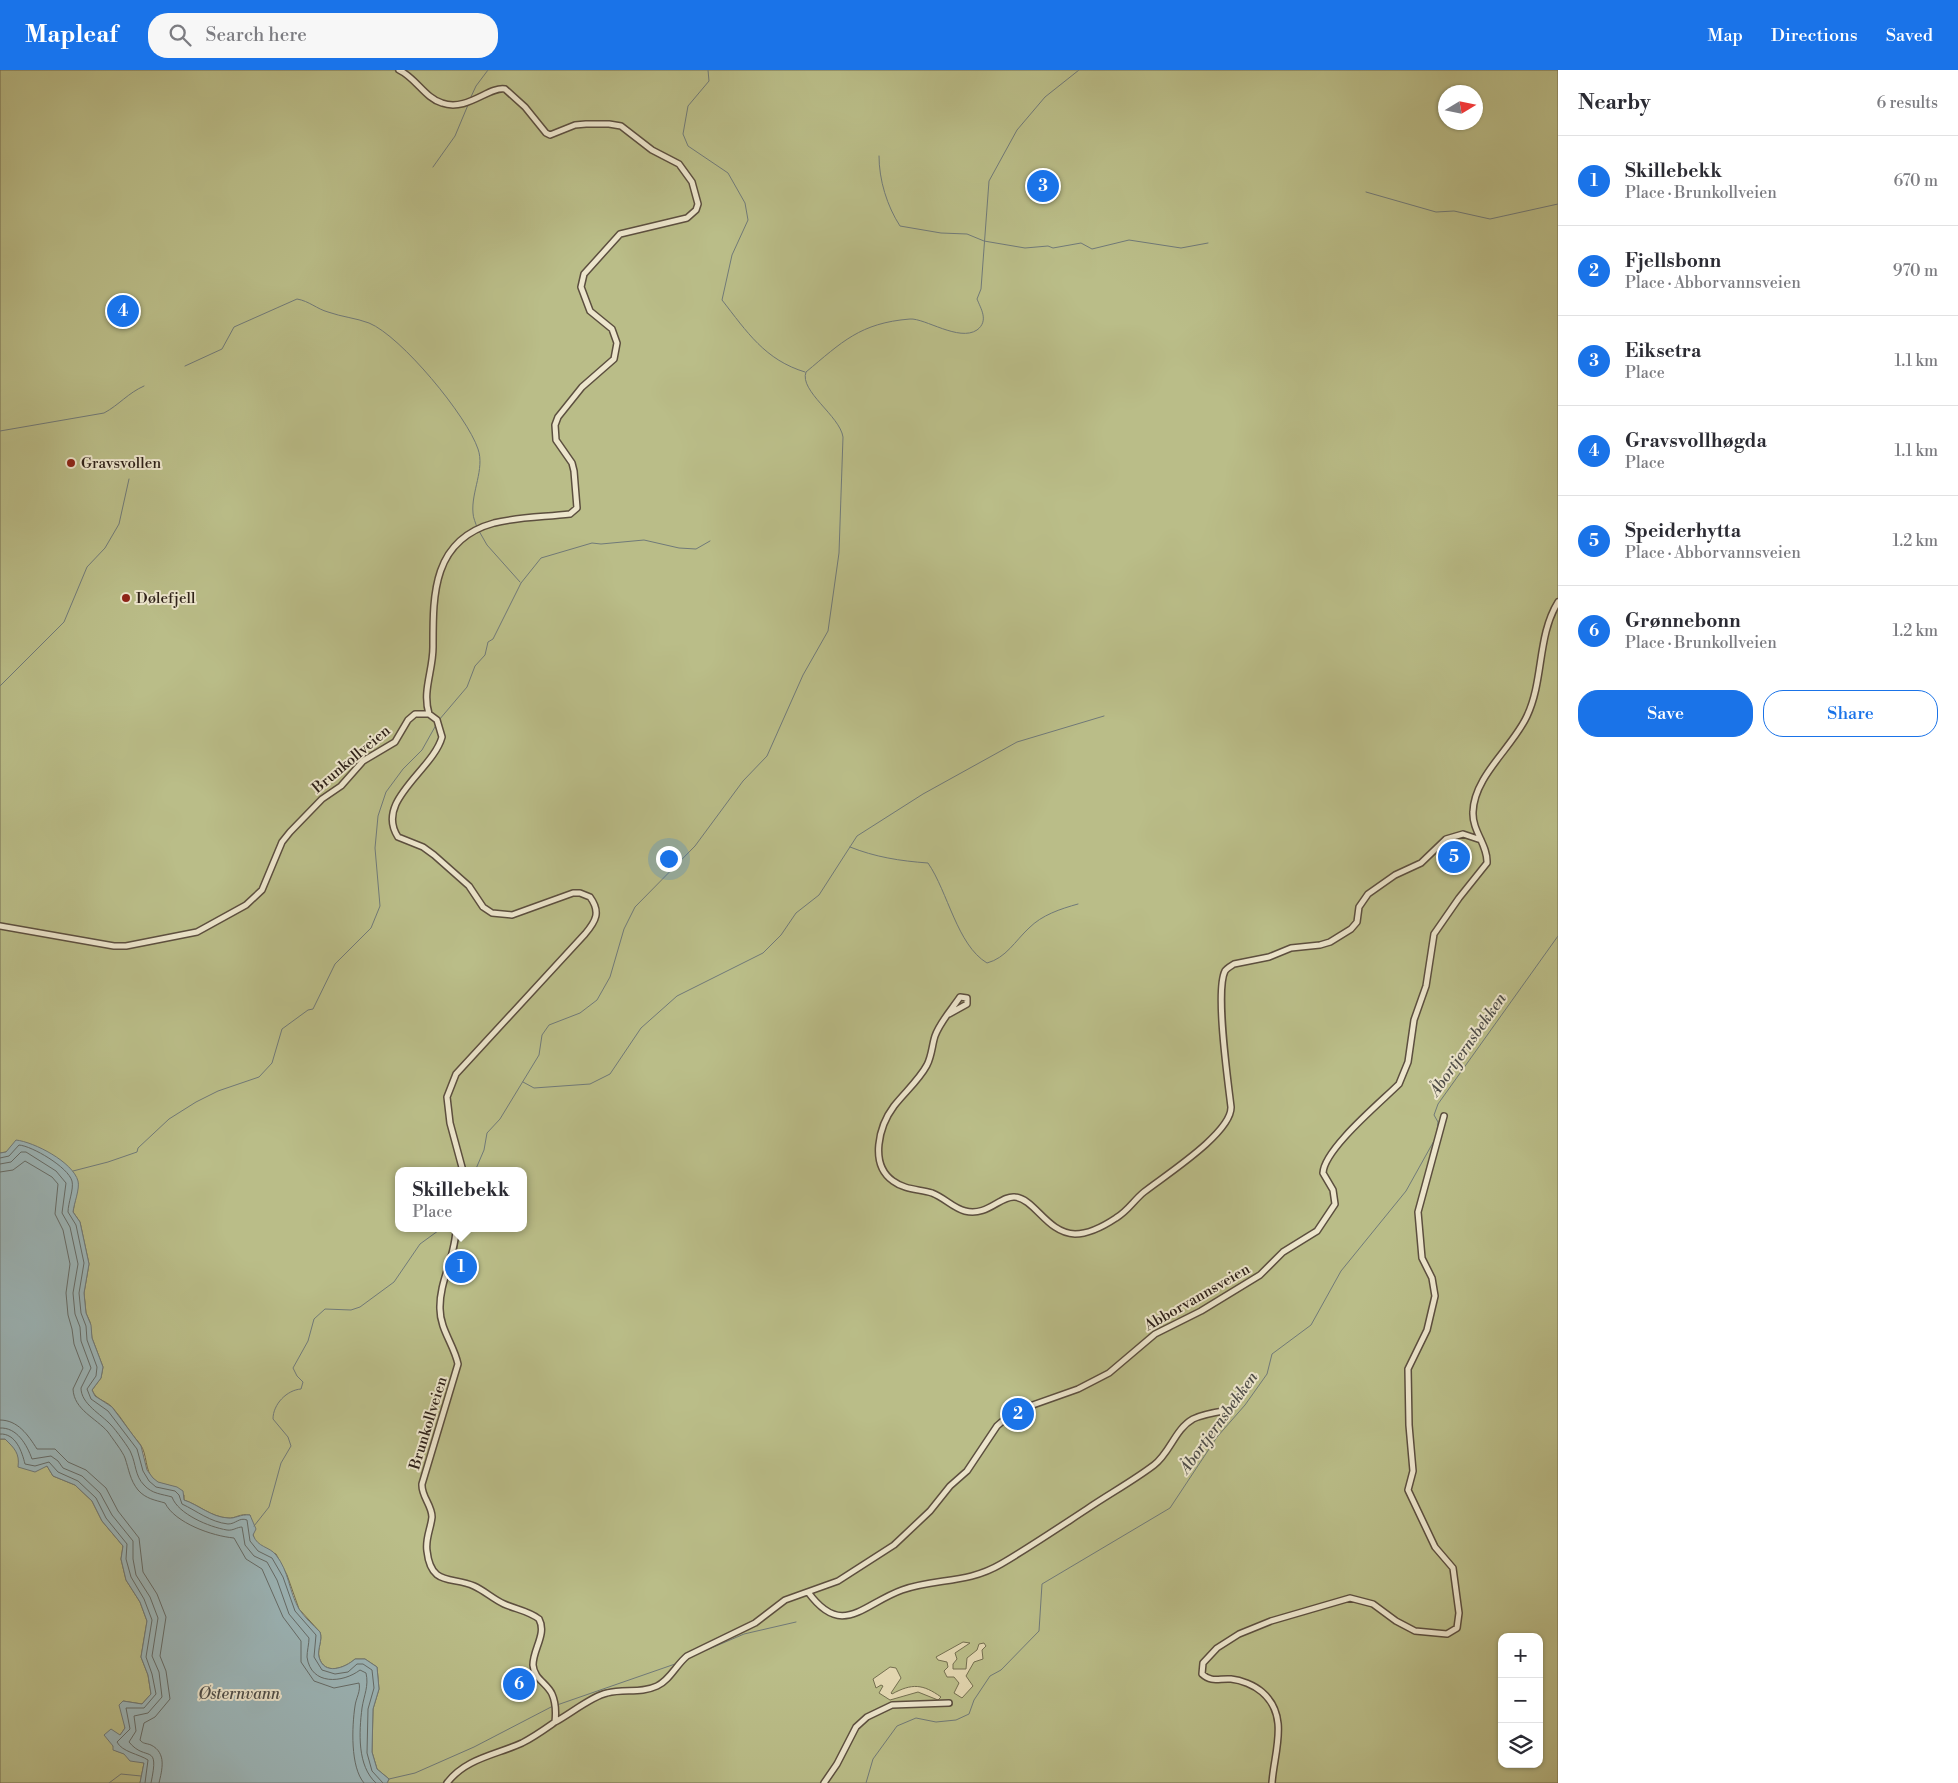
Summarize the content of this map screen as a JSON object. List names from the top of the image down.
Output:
{
  "streets": {
    "street": ["Brunkollveien", "Abborvannsveien"]
  },
  "crossings": [
    ["Brunkollveien", "Abborvannsveien"]
  ],
  "water": ["Åbortjernsbekken", "Østernvann"],
  "places": ["Gravsvollen", "Dølefjell"],
  "north": "right",
  "page": {
    "header": "Mapleaf",
    "search": "Search here",
    "nav": ["Map", "Directions", "Saved"],
    "heading": ["Nearby", "6 results"],
    "list": [
      {
        "mark": "1",
        "name": "Skillebekk",
        "note": "Place · Brunkollveien",
        "value": "670 m"
      },
      {
        "mark": "2",
        "name": "Fjellsbonn",
        "note": "Place · Abborvannsveien",
        "value": "970 m"
      },
      {
        "mark": "3",
        "name": "Eiksetra",
        "note": "Place",
        "value": "1.1 km"
      },
      {
        "mark": "4",
        "name": "Gravsvollhøgda",
        "note": "Place",
        "value": "1.1 km"
      },
      {
        "mark": "5",
        "name": "Speiderhytta",
        "note": "Place · Abborvannsveien",
        "value": "1.2 km"
      },
      {
        "mark": "6",
        "name": "Grønnebonn",
        "note": "Place · Brunkollveien",
        "value": "1.2 km"
      }
    ],
    "pins": [
      "3",
      "4",
      "5",
      "1",
      "2",
      "6"
    ],
    "buttons": ["Save", "Share"],
    "popup": ["Skillebekk", "Place"],
    "map_buttons": ["+", "−"]
  }
}
